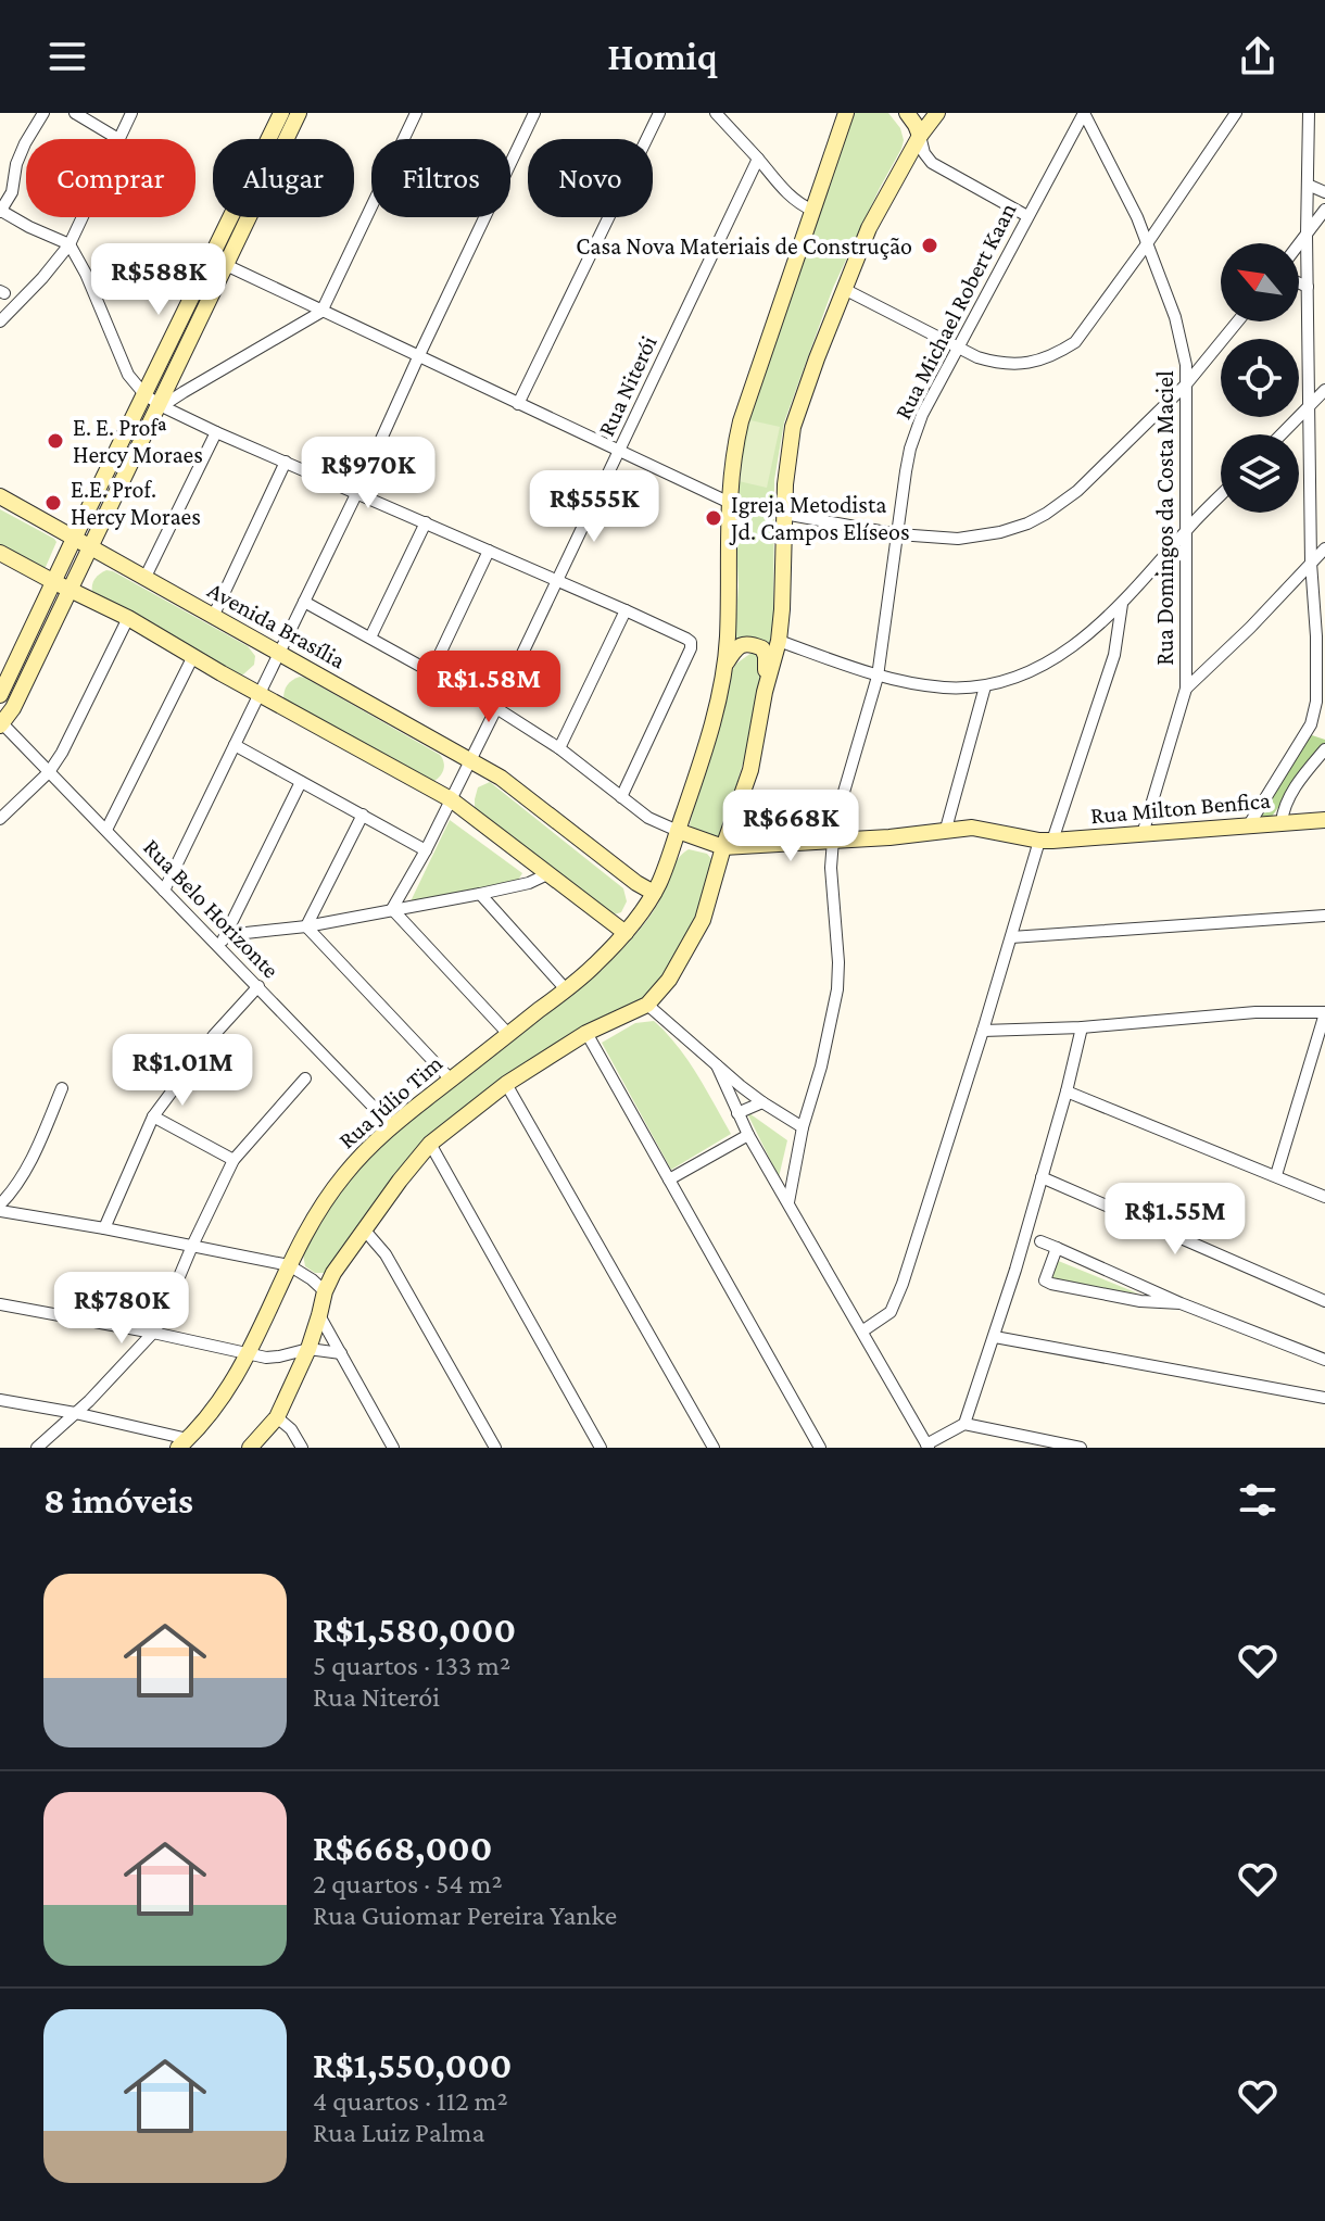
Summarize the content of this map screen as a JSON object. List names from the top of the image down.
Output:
{
  "streets": {
    "main road": ["Avenida Brasília", "Rua Milton Benfica", "Rua Júlio Tim"],
    "street": [
      "Rua Michael Robert Kaan",
      "Rua Niterói",
      "Rua Domingos da Costa Maciel",
      "Rua Belo Horizonte"
    ]
  },
  "crossings": [
    ["Rua Michael Robert Kaan", "Rua Domingos da Costa Maciel"],
    ["Rua Michael Robert Kaan", "Rua Milton Benfica"],
    ["Rua Niterói", "Avenida Brasília"],
    ["Rua Domingos da Costa Maciel", "Rua Milton Benfica"],
    ["Avenida Brasília", "Rua Júlio Tim"],
    ["Rua Belo Horizonte", "Rua Júlio Tim"]
  ],
  "places": [
    "Casa Nova Materiais de Construção",
    "E. E. Profª Hercy Moraes",
    "E.E. Prof. Hercy Moraes",
    "Igreja Metodista Jd. Campos Elíseos"
  ],
  "north": "top left",
  "page": {
    "header": "Homiq",
    "chip": [
      "Comprar",
      "Alugar",
      "Filtros",
      "Novo"
    ],
    "price": [
      "R$588K",
      "R$970K",
      "R$555K",
      "R$1.58M",
      "R$668K",
      "R$1.01M",
      "R$1.55M",
      "R$780K"
    ],
    "heading": "8 imóveis",
    "list": [
      {
        "name": "R$1,580,000",
        "note": "5 quartos · 133 m² · Rua Niterói"
      },
      {
        "name": "R$668,000",
        "note": "2 quartos · 54 m² · Rua Guiomar Pereira Yanke"
      },
      {
        "name": "R$1,550,000",
        "note": "4 quartos · 112 m² · Rua Luiz Palma"
      }
    ]
  }
}
